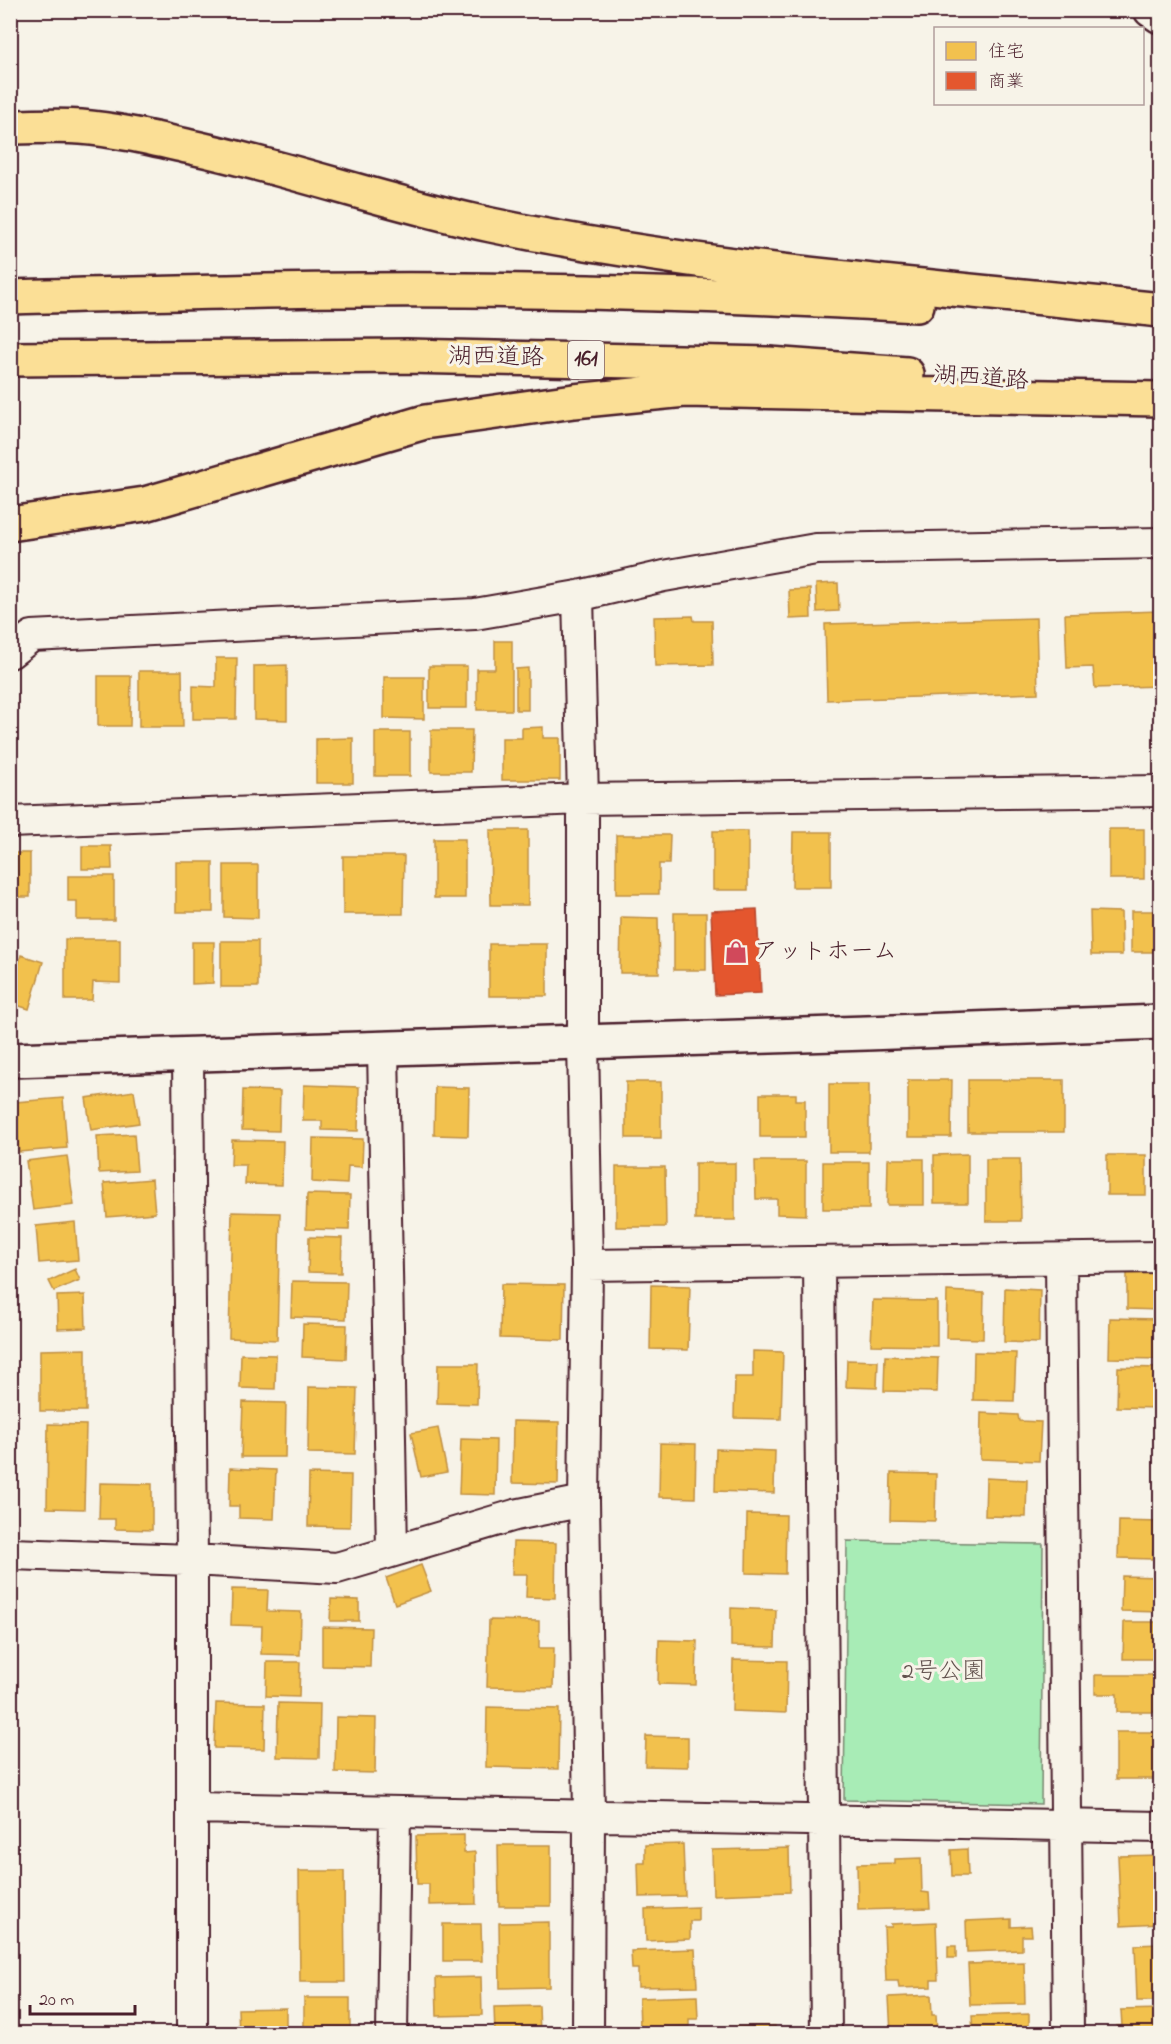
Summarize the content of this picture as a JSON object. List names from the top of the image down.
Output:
{
  "streets": {
    "highway": ["湖西道路", "161"]
  },
  "parks": ["2号公園"],
  "places": {
    "shop": ["アットホーム"]
  },
  "legend": ["住宅", "商業"],
  "scale_bar": "20 m"
}
